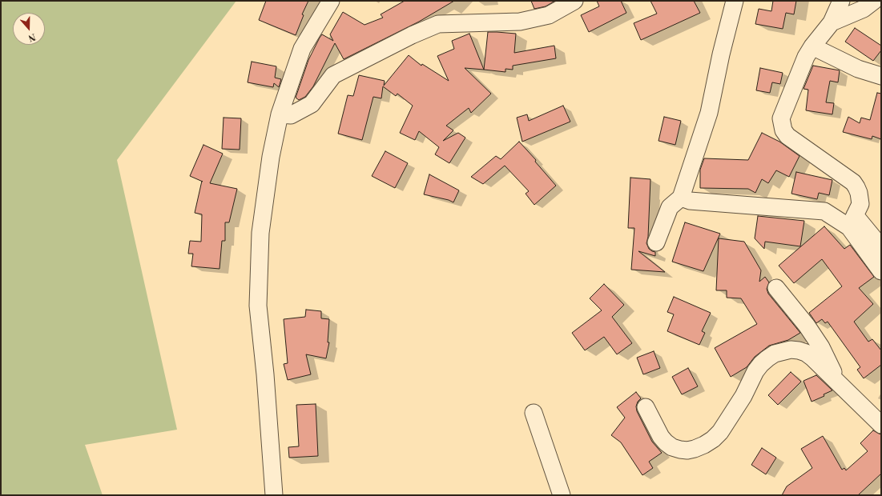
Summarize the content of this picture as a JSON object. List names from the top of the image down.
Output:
{
  "north": "bottom"
}
